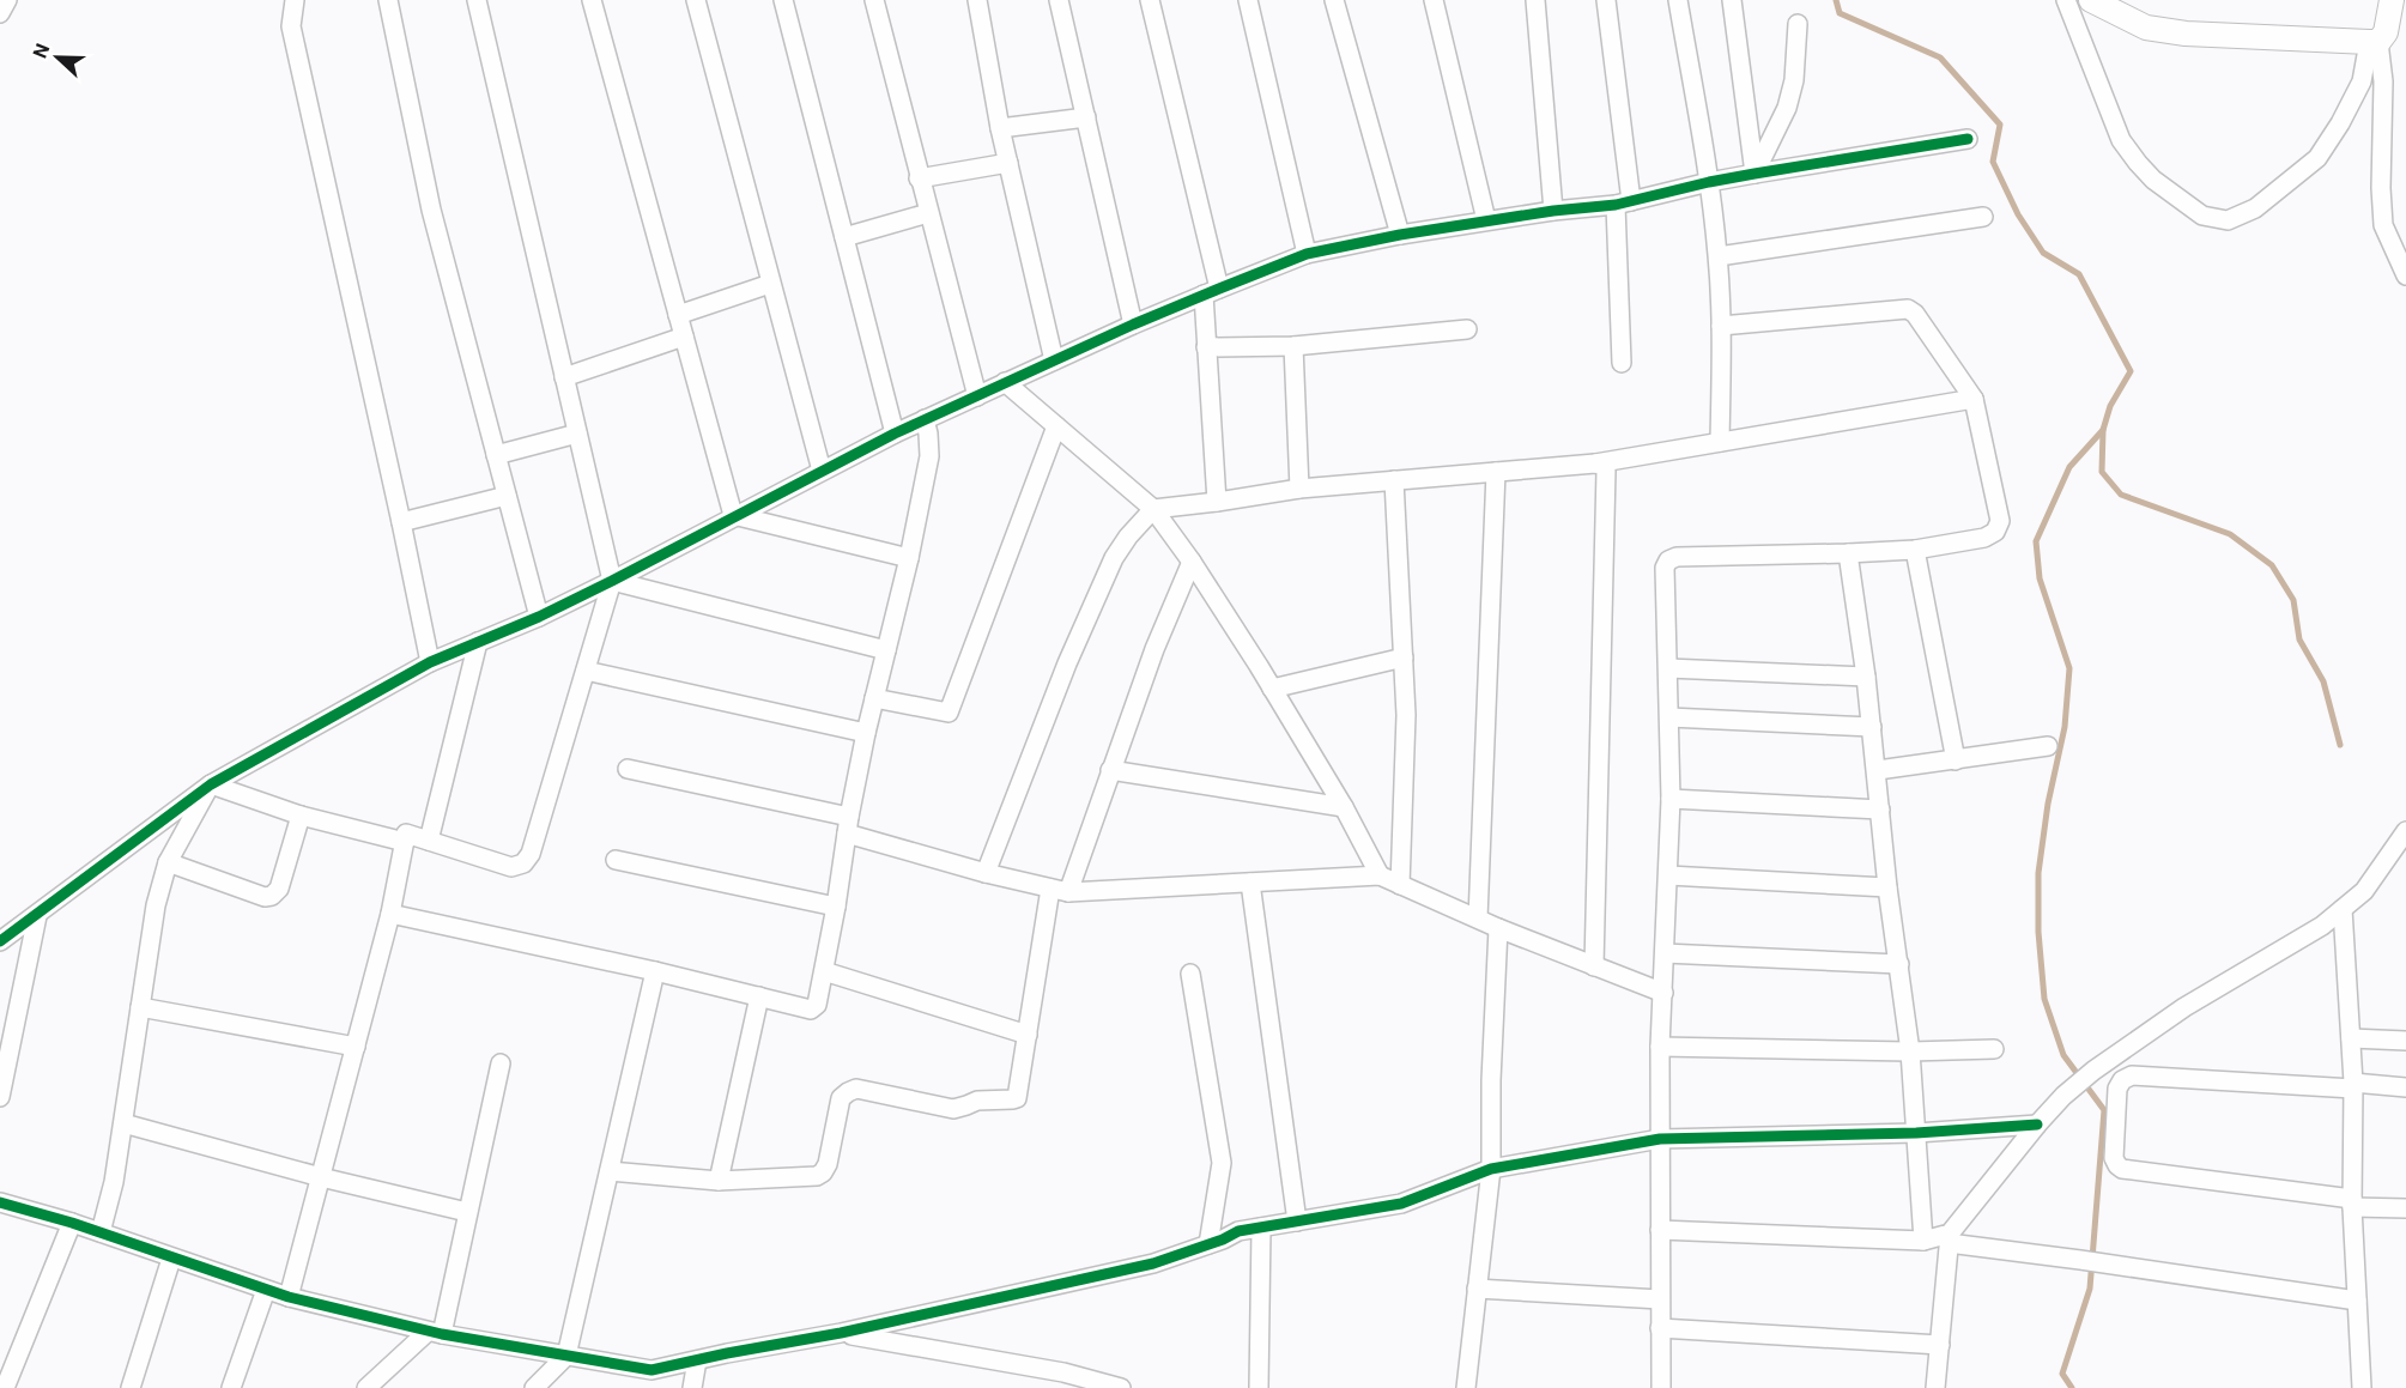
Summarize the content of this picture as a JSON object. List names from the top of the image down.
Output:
{
  "north": "left"
}
